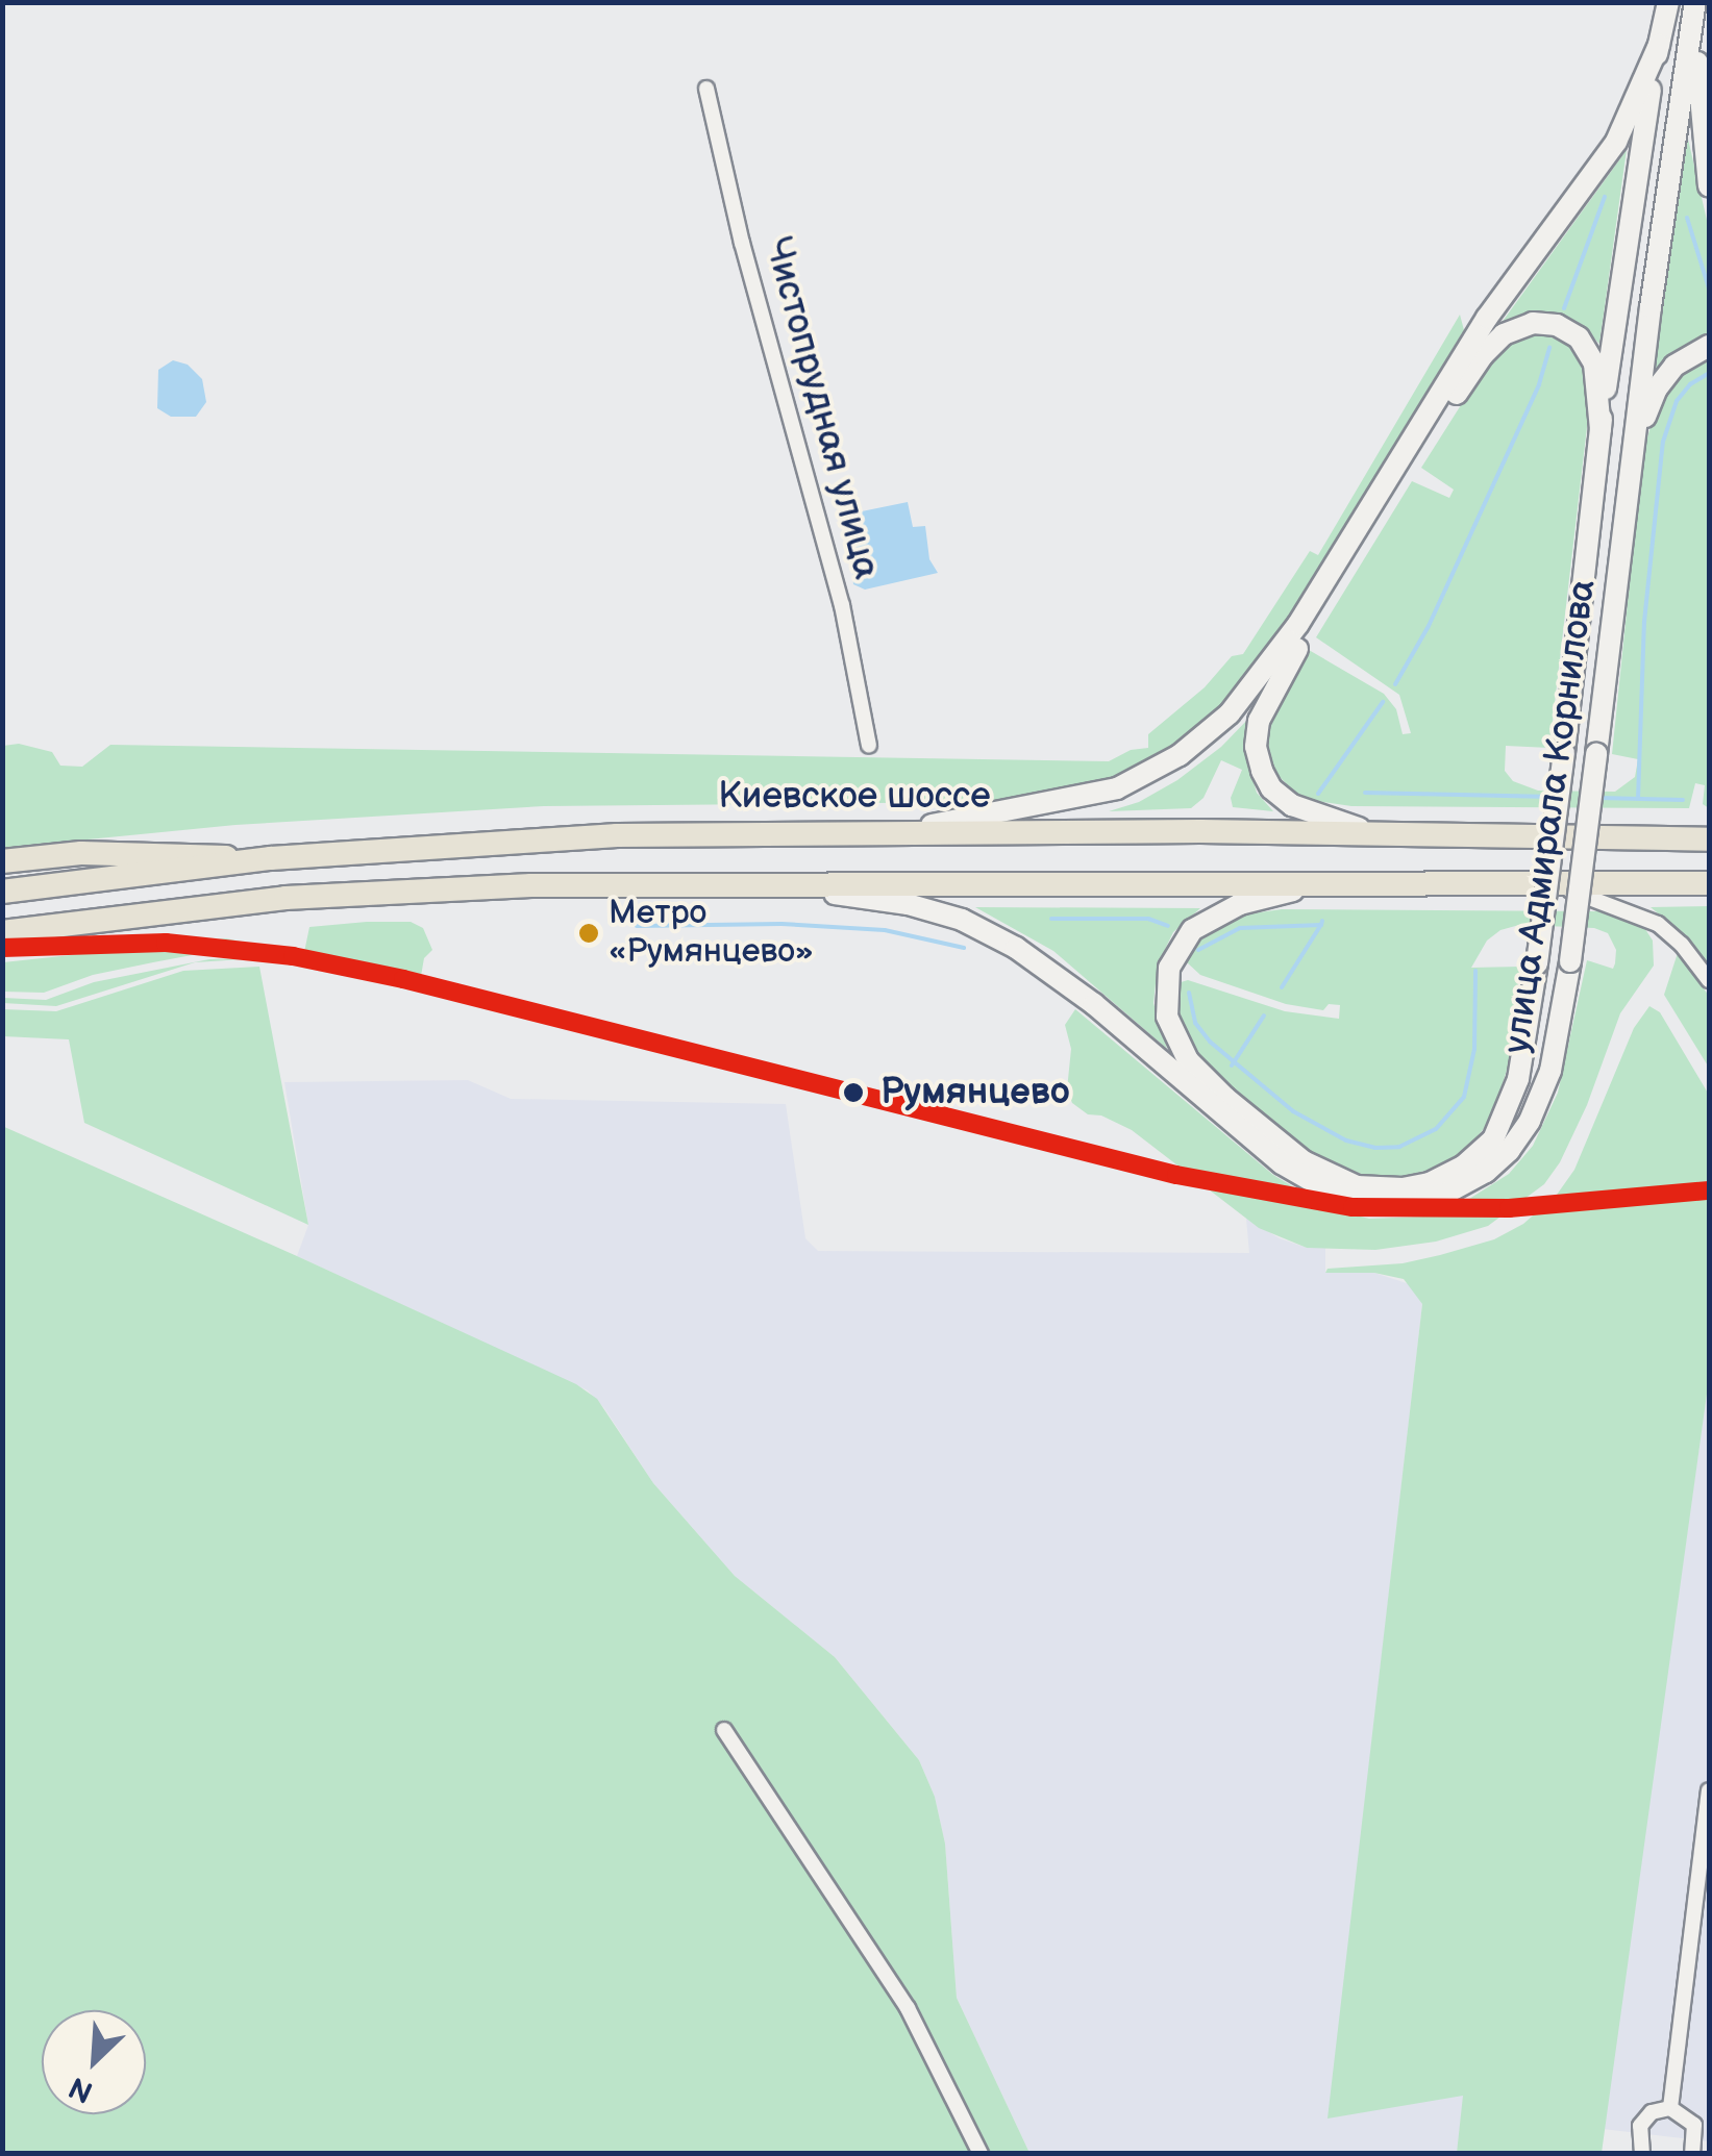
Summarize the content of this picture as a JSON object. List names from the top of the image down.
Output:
{
  "streets": {
    "main road": ["Киевское шоссе", "улица Адмирала Корнилова"],
    "street": ["Чистопрудная улица"]
  },
  "places": ["Метро «Румянцево»", "Румянцево"],
  "north": "bottom left"
}
